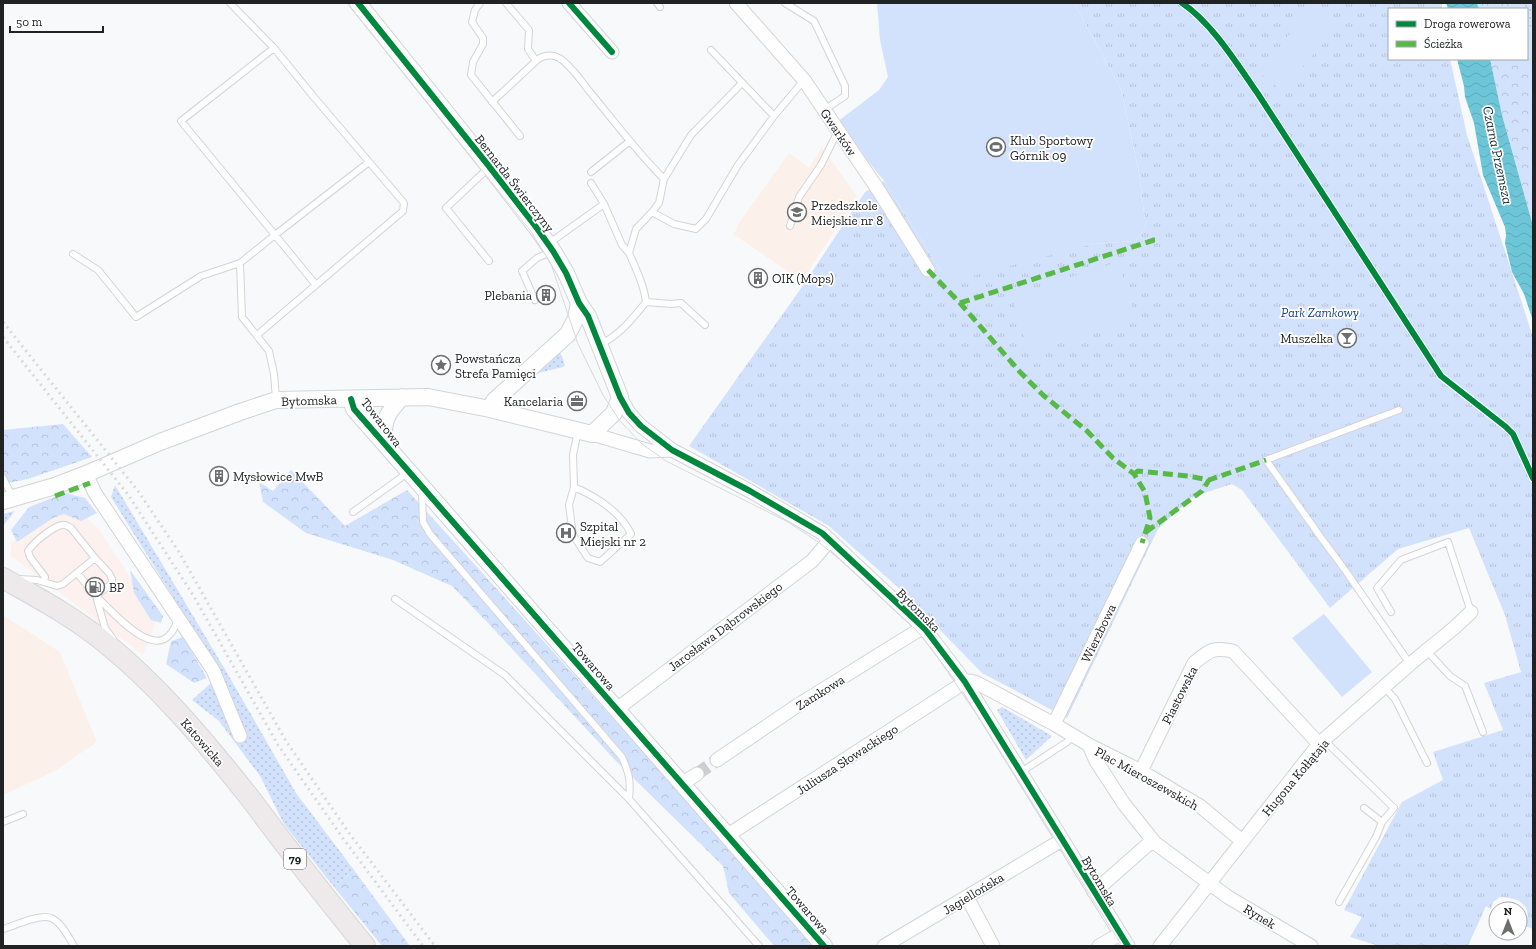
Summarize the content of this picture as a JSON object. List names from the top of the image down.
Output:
{
  "streets": {
    "main road": ["Katowicka", "79"],
    "street": [
      "Gwarków",
      "Bernarda Świerczyny",
      "Bytomska",
      "Towarowa",
      "Jarosława Dąbrowskiego",
      "Wierzbowa",
      "Zamkowa",
      "Piastowska",
      "Juliusza Słowackiego",
      "Hugona Kołłątaja",
      "Plac Mieroszewskich",
      "Jagiellońska",
      "Rynek"
    ]
  },
  "crossings": [
    ["Bernarda Świerczyny", "Bytomska"],
    ["Bytomska", "Towarowa"],
    ["Bytomska", "Jarosława Dąbrowskiego"],
    ["Bytomska", "Zamkowa"],
    ["Bytomska", "Juliusza Słowackiego"],
    ["Bytomska", "Plac Mieroszewskich"],
    ["Bytomska", "Jagiellońska"],
    ["Towarowa", "Jarosława Dąbrowskiego"],
    ["Towarowa", "Juliusza Słowackiego"],
    ["Wierzbowa", "Plac Mieroszewskich"],
    ["Piastowska", "Hugona Kołłątaja"],
    ["Piastowska", "Plac Mieroszewskich"],
    ["Juliusza Słowackiego", "Plac Mieroszewskich"],
    ["Hugona Kołłątaja", "Plac Mieroszewskich"],
    ["Hugona Kołłątaja", "Rynek"],
    ["Plac Mieroszewskich", "Rynek"]
  ],
  "water": ["Czarna Przemsza"],
  "parks": ["Park Zamkowy"],
  "places": {
    "sports": ["Klub Sportowy Górnik 09"],
    "school or university": ["Przedszkole Miejskie nr 8"],
    "building": ["OIK (Mops)", "Plebania", "Mysłowice MwB"],
    "bar": ["Muszelka"],
    "place": ["Powstańcza Strefa Pamięci"],
    "office": ["Kancelaria"],
    "hospital": ["Szpital Miejski nr 2"],
    "fuel station": ["BP"]
  },
  "legend": ["Droga rowerowa", "Ścieżka"],
  "scale_bar": "50 m",
  "north": "top"
}
